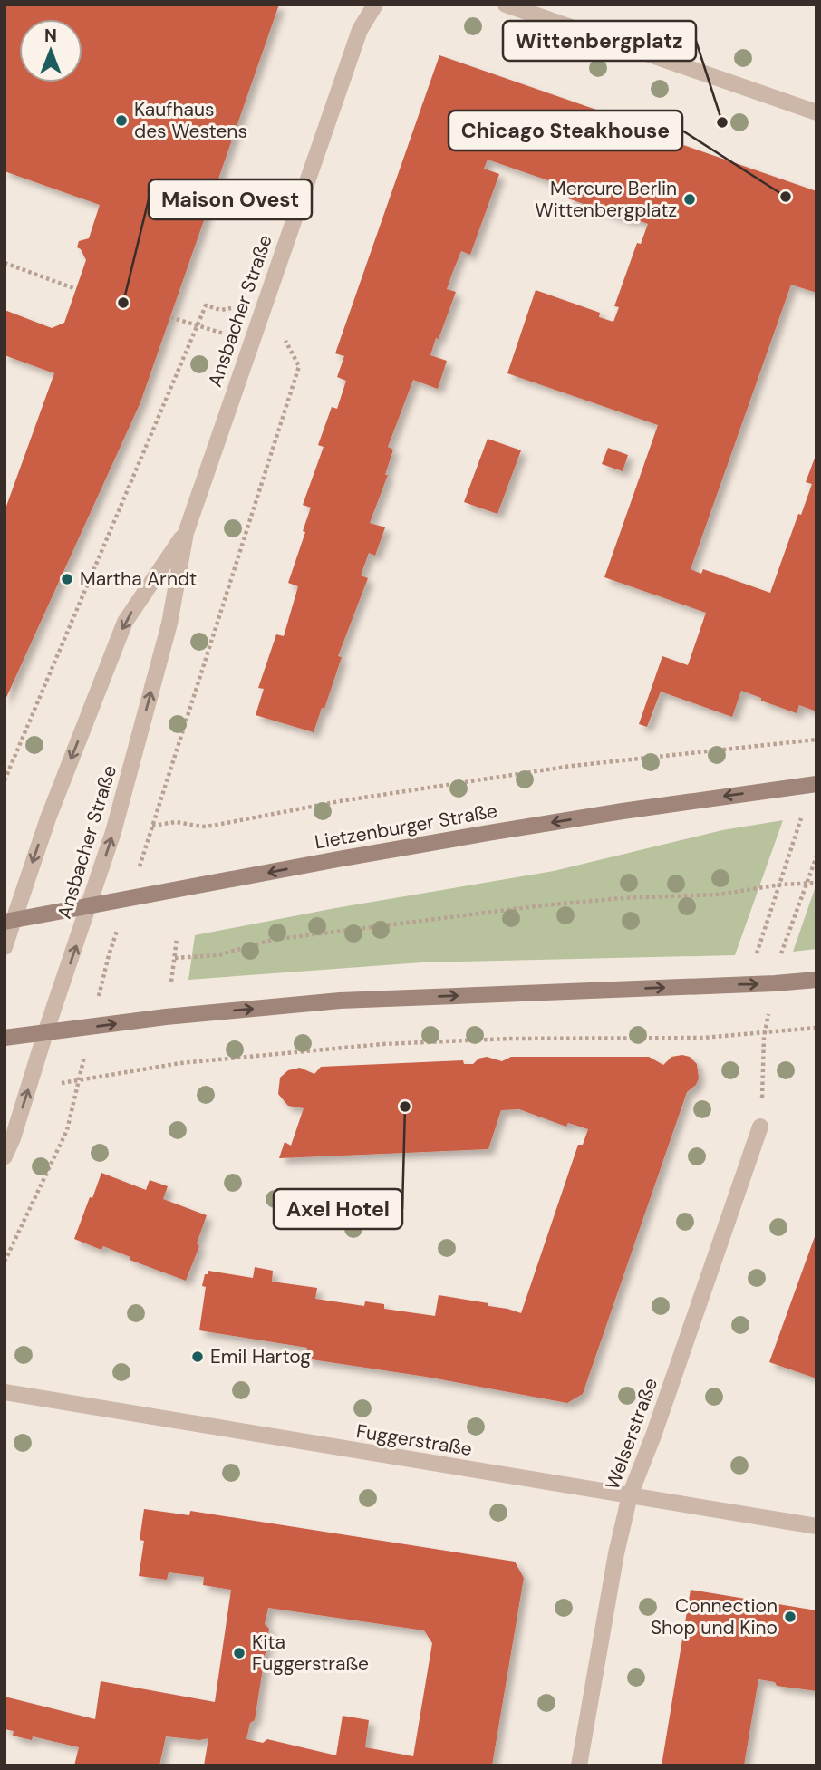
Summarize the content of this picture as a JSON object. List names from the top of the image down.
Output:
{
  "streets": {
    "main road": ["Lietzenburger Straße"],
    "street": ["Ansbacher Straße", "Welserstraße", "Fuggerstraße"]
  },
  "crossings": [
    ["Ansbacher Straße", "Lietzenburger Straße"],
    ["Welserstraße", "Fuggerstraße"]
  ],
  "places": [
    "Kaufhaus des Westens",
    "Wittenbergplatz",
    "Chicago Steakhouse",
    "Mercure Berlin Wittenbergplatz",
    "Maison Ovest",
    "Martha Arndt",
    "Axel Hotel",
    "Emil Hartog",
    "Connection Shop und Kino",
    "Kita Fuggerstraße"
  ],
  "north": "top"
}
